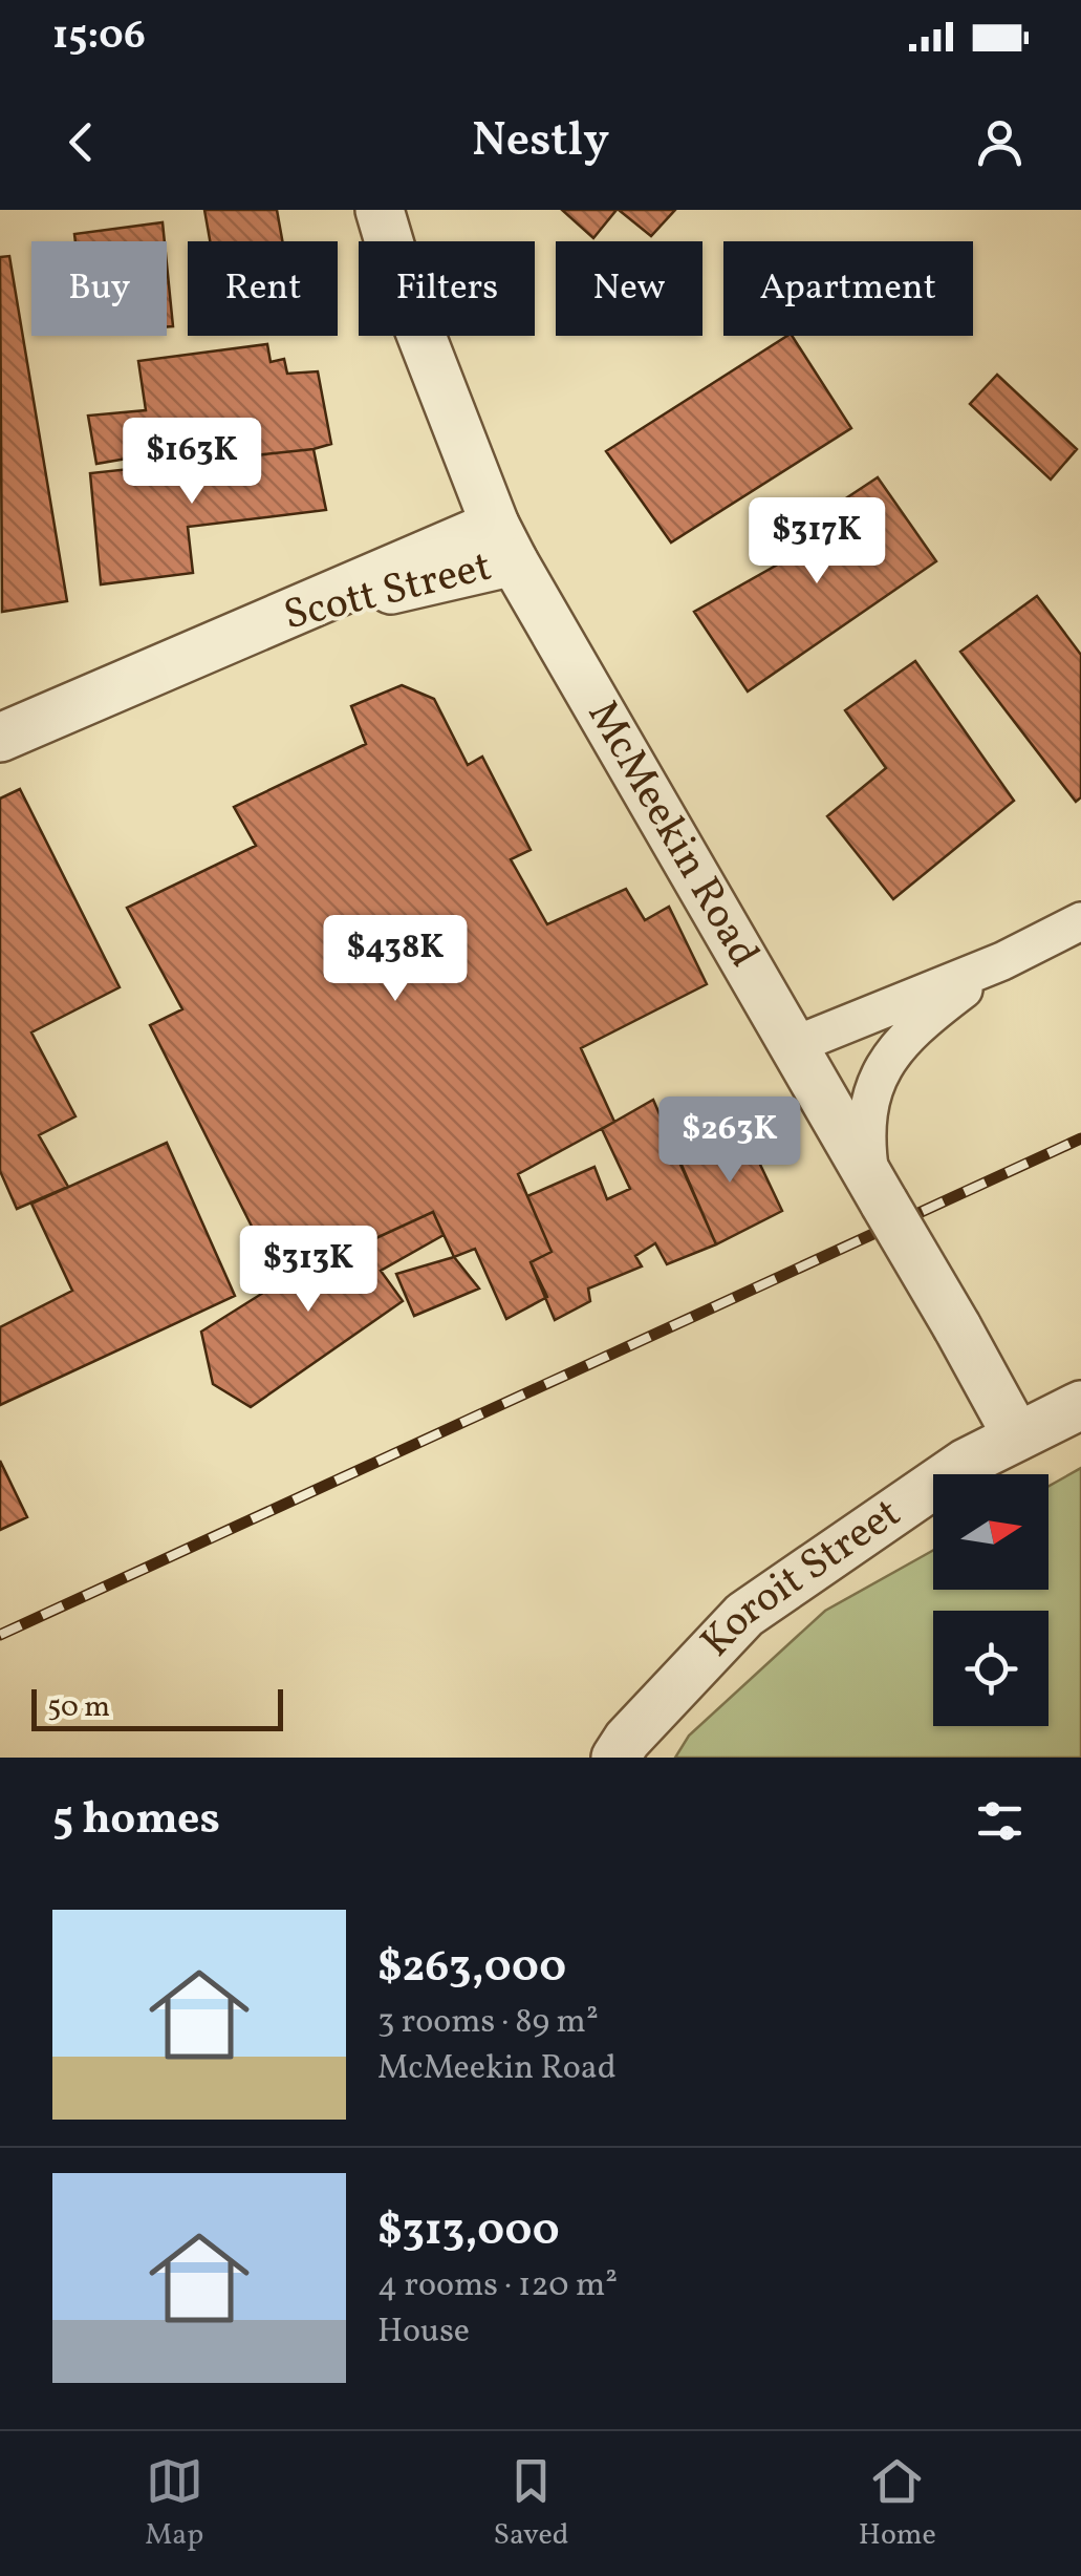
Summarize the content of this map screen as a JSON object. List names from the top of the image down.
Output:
{
  "streets": {
    "street": ["Scott Street", "McMeekin Road", "Koroit Street"]
  },
  "crossings": [
    ["Scott Street", "McMeekin Road"],
    ["McMeekin Road", "Koroit Street"]
  ],
  "scale_bar": "50 m",
  "north": "right",
  "page": {
    "status": "15:06",
    "header": "Nestly",
    "chip": [
      "Buy",
      "Rent",
      "Filters",
      "New",
      "Apartment"
    ],
    "price": [
      "$163K",
      "$317K",
      "$438K",
      "$263K",
      "$313K"
    ],
    "scale": "50 m",
    "heading": "5 homes",
    "list": [
      {
        "name": "$263,000",
        "note": "3 rooms · 89 m² · McMeekin Road"
      },
      {
        "name": "$313,000",
        "note": "4 rooms · 120 m² · House"
      }
    ],
    "tabs": ["Map", "Saved", "Home"]
  }
}
